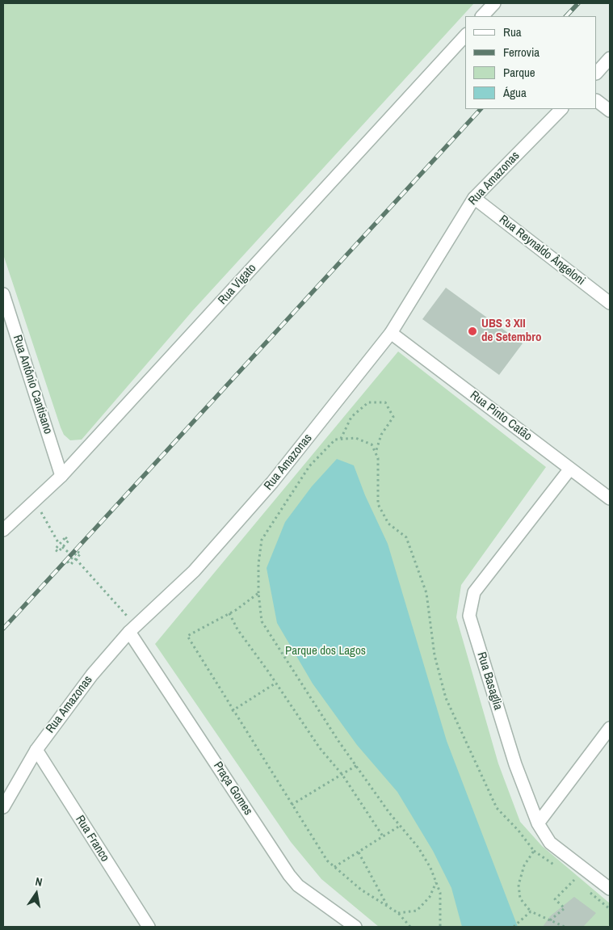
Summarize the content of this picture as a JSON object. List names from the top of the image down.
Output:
{
  "streets": {
    "street": [
      "Rua Amazonas",
      "Rua Reynaldo Ângeloni",
      "Rua Vigato",
      "Rua Antônio Cantisano",
      "Rua Pinto Catão",
      "Rua Basaglia",
      "Praça Gomes",
      "Rua Franco"
    ]
  },
  "crossings": [
    ["Rua Amazonas", "Rua Reynaldo Ângeloni"],
    ["Rua Amazonas", "Rua Pinto Catão"],
    ["Rua Amazonas", "Praça Gomes"],
    ["Rua Amazonas", "Rua Franco"],
    ["Rua Vigato", "Rua Antônio Cantisano"],
    ["Rua Pinto Catão", "Rua Basaglia"]
  ],
  "parks": ["Parque dos Lagos"],
  "places": ["UBS 3 XII de Setembro"],
  "legend": [
    "Rua",
    "Ferrovia",
    "Parque",
    "Água"
  ],
  "north": "top"
}
